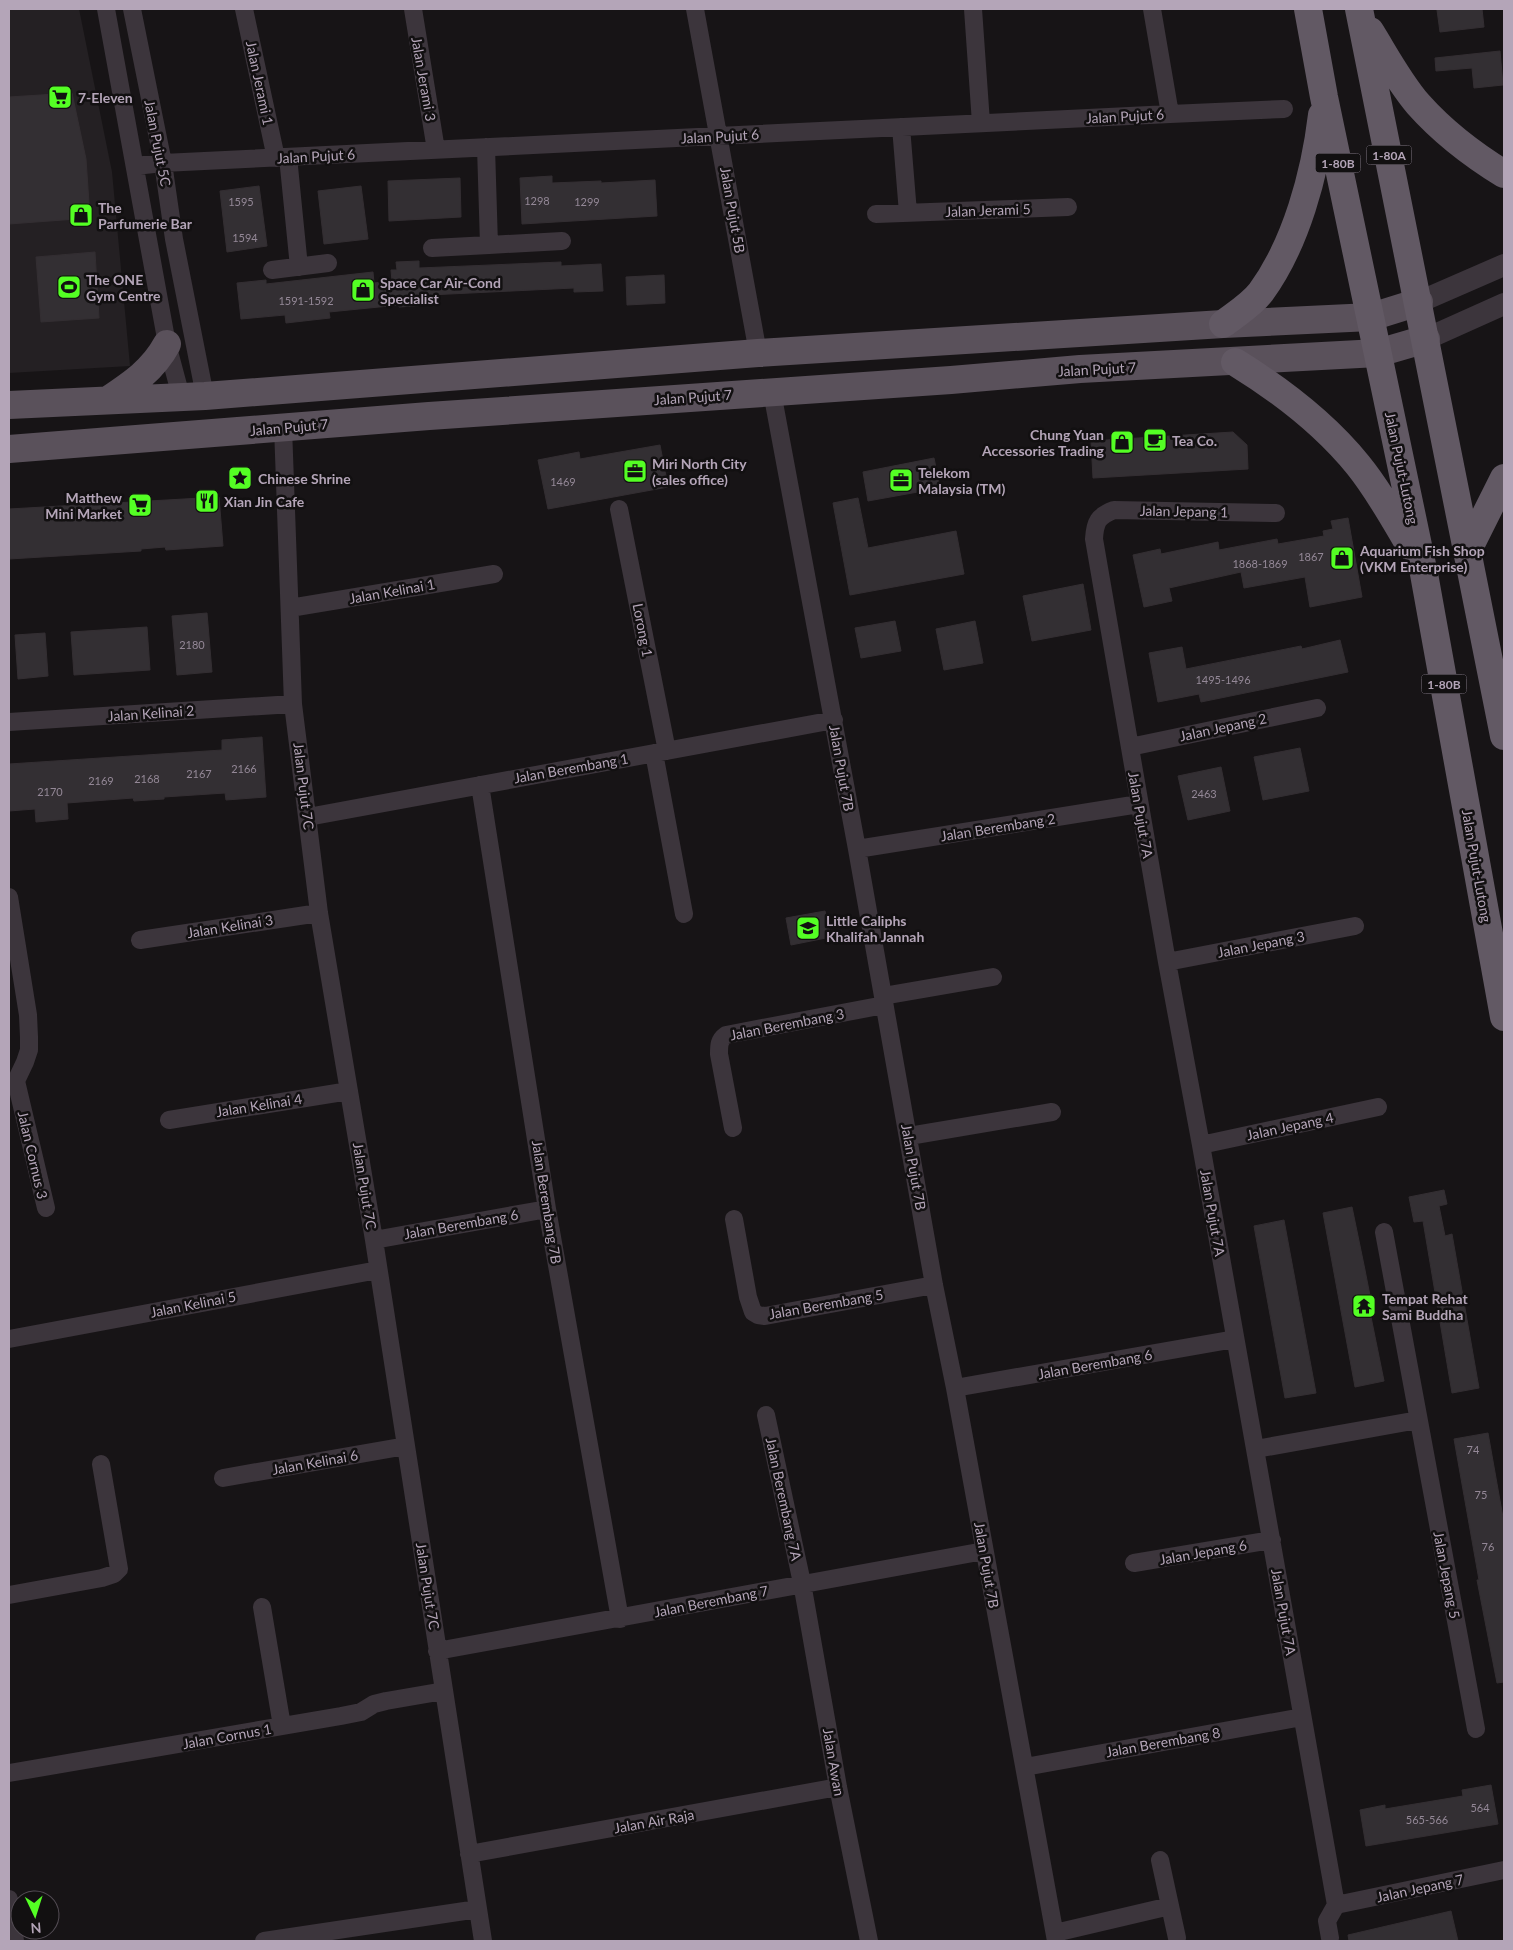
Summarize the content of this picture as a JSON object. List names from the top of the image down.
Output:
{
  "streets": {
    "highway": ["1-80A", "1-80B", "Jalan Pujut-Lutong"],
    "main road": ["Jalan Pujut 7"],
    "street": [
      "Jalan Jerami 3",
      "Jalan Jerami 1",
      "Jalan Pujut 6",
      "Jalan Pujut 5C",
      "Jalan Pujut 5B",
      "Jalan Jerami 5",
      "Jalan Jepang 1",
      "Jalan Kelinai 1",
      "Lorong 1",
      "Jalan Kelinai 2",
      "Jalan Jepang 2",
      "Jalan Berembang 1",
      "Jalan Pujut 7B",
      "Jalan Pujut 7C",
      "Jalan Pujut 7A",
      "Jalan Berembang 2",
      "Jalan Kelinai 3",
      "Jalan Jepang 3",
      "Jalan Berembang 3",
      "Jalan Kelinai 4",
      "Jalan Jepang 4",
      "Jalan Cornus 3",
      "Jalan Berembang 7B",
      "Jalan Berembang 6",
      "Jalan Kelinai 5",
      "Jalan Berembang 5",
      "Jalan Kelinai 6",
      "Jalan Berembang 7A",
      "Jalan Jepang 6",
      "Jalan Jepang 5",
      "Jalan Berembang 7",
      "Jalan Cornus 1",
      "Jalan Berembang 8",
      "Jalan Awan",
      "Jalan Air Raja",
      "Jalan Jepang 7"
    ]
  },
  "crossings": [
    ["Jalan Jerami 3", "Jalan Pujut 6"],
    ["Jalan Jerami 1", "Jalan Pujut 6"],
    ["Jalan Pujut 6", "Jalan Pujut 5C"],
    ["Jalan Pujut 6", "Jalan Pujut 5B"],
    ["1-80A", "Jalan Pujut 7"],
    ["Jalan Pujut 7", "Jalan Pujut-Lutong"],
    ["Jalan Pujut 7", "Jalan Pujut 7B"],
    ["Jalan Pujut 7", "Jalan Pujut 7C"],
    ["Jalan Jepang 1", "Jalan Pujut 7A"],
    ["Jalan Kelinai 1", "Jalan Pujut 7C"],
    ["Lorong 1", "Jalan Berembang 1"],
    ["Jalan Kelinai 2", "Jalan Pujut 7C"],
    ["Jalan Jepang 2", "Jalan Pujut 7A"],
    ["Jalan Berembang 1", "Jalan Pujut 7B"],
    ["Jalan Berembang 1", "Jalan Pujut 7C"],
    ["Jalan Berembang 1", "Jalan Berembang 7B"],
    ["Jalan Pujut 7B", "Jalan Berembang 2"],
    ["Jalan Pujut 7B", "Jalan Berembang 3"],
    ["Jalan Pujut 7B", "Jalan Berembang 6"],
    ["Jalan Pujut 7B", "Jalan Berembang 5"],
    ["Jalan Pujut 7B", "Jalan Berembang 7"],
    ["Jalan Pujut 7B", "Jalan Berembang 8"],
    ["Jalan Pujut 7C", "Jalan Kelinai 3"],
    ["Jalan Pujut 7C", "Jalan Kelinai 4"],
    ["Jalan Pujut 7C", "Jalan Berembang 6"],
    ["Jalan Pujut 7C", "Jalan Kelinai 5"],
    ["Jalan Pujut 7C", "Jalan Kelinai 6"],
    ["Jalan Pujut 7C", "Jalan Berembang 7"],
    ["Jalan Pujut 7C", "Jalan Cornus 1"],
    ["Jalan Pujut 7C", "Jalan Air Raja"],
    ["Jalan Pujut 7A", "Jalan Berembang 2"],
    ["Jalan Pujut 7A", "Jalan Jepang 3"],
    ["Jalan Pujut 7A", "Jalan Jepang 4"],
    ["Jalan Pujut 7A", "Jalan Berembang 6"],
    ["Jalan Pujut 7A", "Jalan Jepang 6"],
    ["Jalan Pujut 7A", "Jalan Berembang 8"],
    ["Jalan Pujut 7A", "Jalan Jepang 7"],
    ["Jalan Berembang 7B", "Jalan Berembang 6"],
    ["Jalan Berembang 7B", "Jalan Berembang 7"],
    ["Jalan Berembang 7A", "Jalan Berembang 7"],
    ["Jalan Berembang 7A", "Jalan Awan"],
    ["Jalan Berembang 7", "Jalan Awan"],
    ["Jalan Awan", "Jalan Air Raja"]
  ],
  "places": {
    "supermarket": ["7-Eleven", "Matthew Mini Market"],
    "shop": [
      "The Parfumerie Bar",
      "Space Car Air-Cond Specialist",
      "Chung Yuan Accessories Trading",
      "Aquarium Fish Shop (VKM Enterprise)"
    ],
    "sports": ["The ONE Gym Centre"],
    "cafe": ["Tea Co."],
    "office": ["Miri North City (sales office)", "Telekom Malaysia (TM)"],
    "place": ["Chinese Shrine"],
    "restaurant": ["Xian Jin Cafe"],
    "school or university": ["Little Caliphs Khalifah Jannah"],
    "temple": ["Tempat Rehat Sami Buddha"]
  },
  "house_numbers": [
    "1298",
    "1595",
    "1299",
    "1594",
    "1591-1592",
    "1469",
    "1867",
    "1868-1869",
    "2180",
    "1495-1496",
    "2166",
    "2167",
    "2168",
    "2169",
    "2170",
    "2463",
    "74",
    "75",
    "76",
    "564",
    "565-566"
  ],
  "north": "bottom"
}
